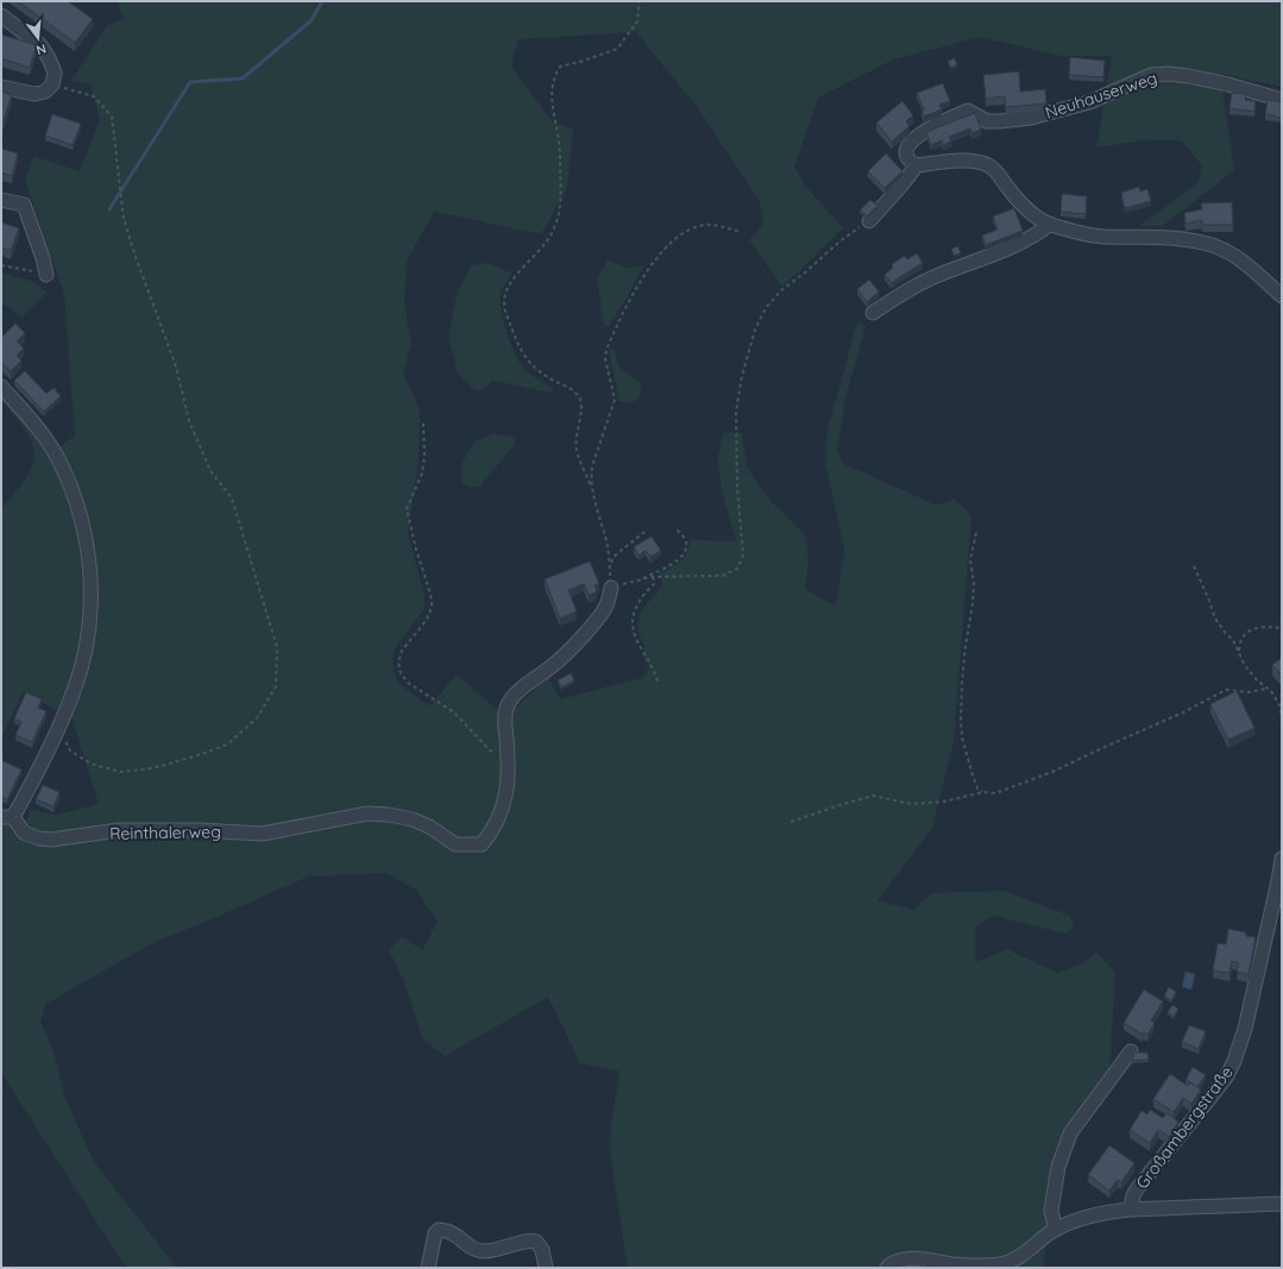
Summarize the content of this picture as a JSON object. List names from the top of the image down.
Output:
{
  "streets": {
    "street": ["Neuhauserweg", "Reinthalerweg", "Großambergstraße"]
  },
  "north": "bottom"
}
